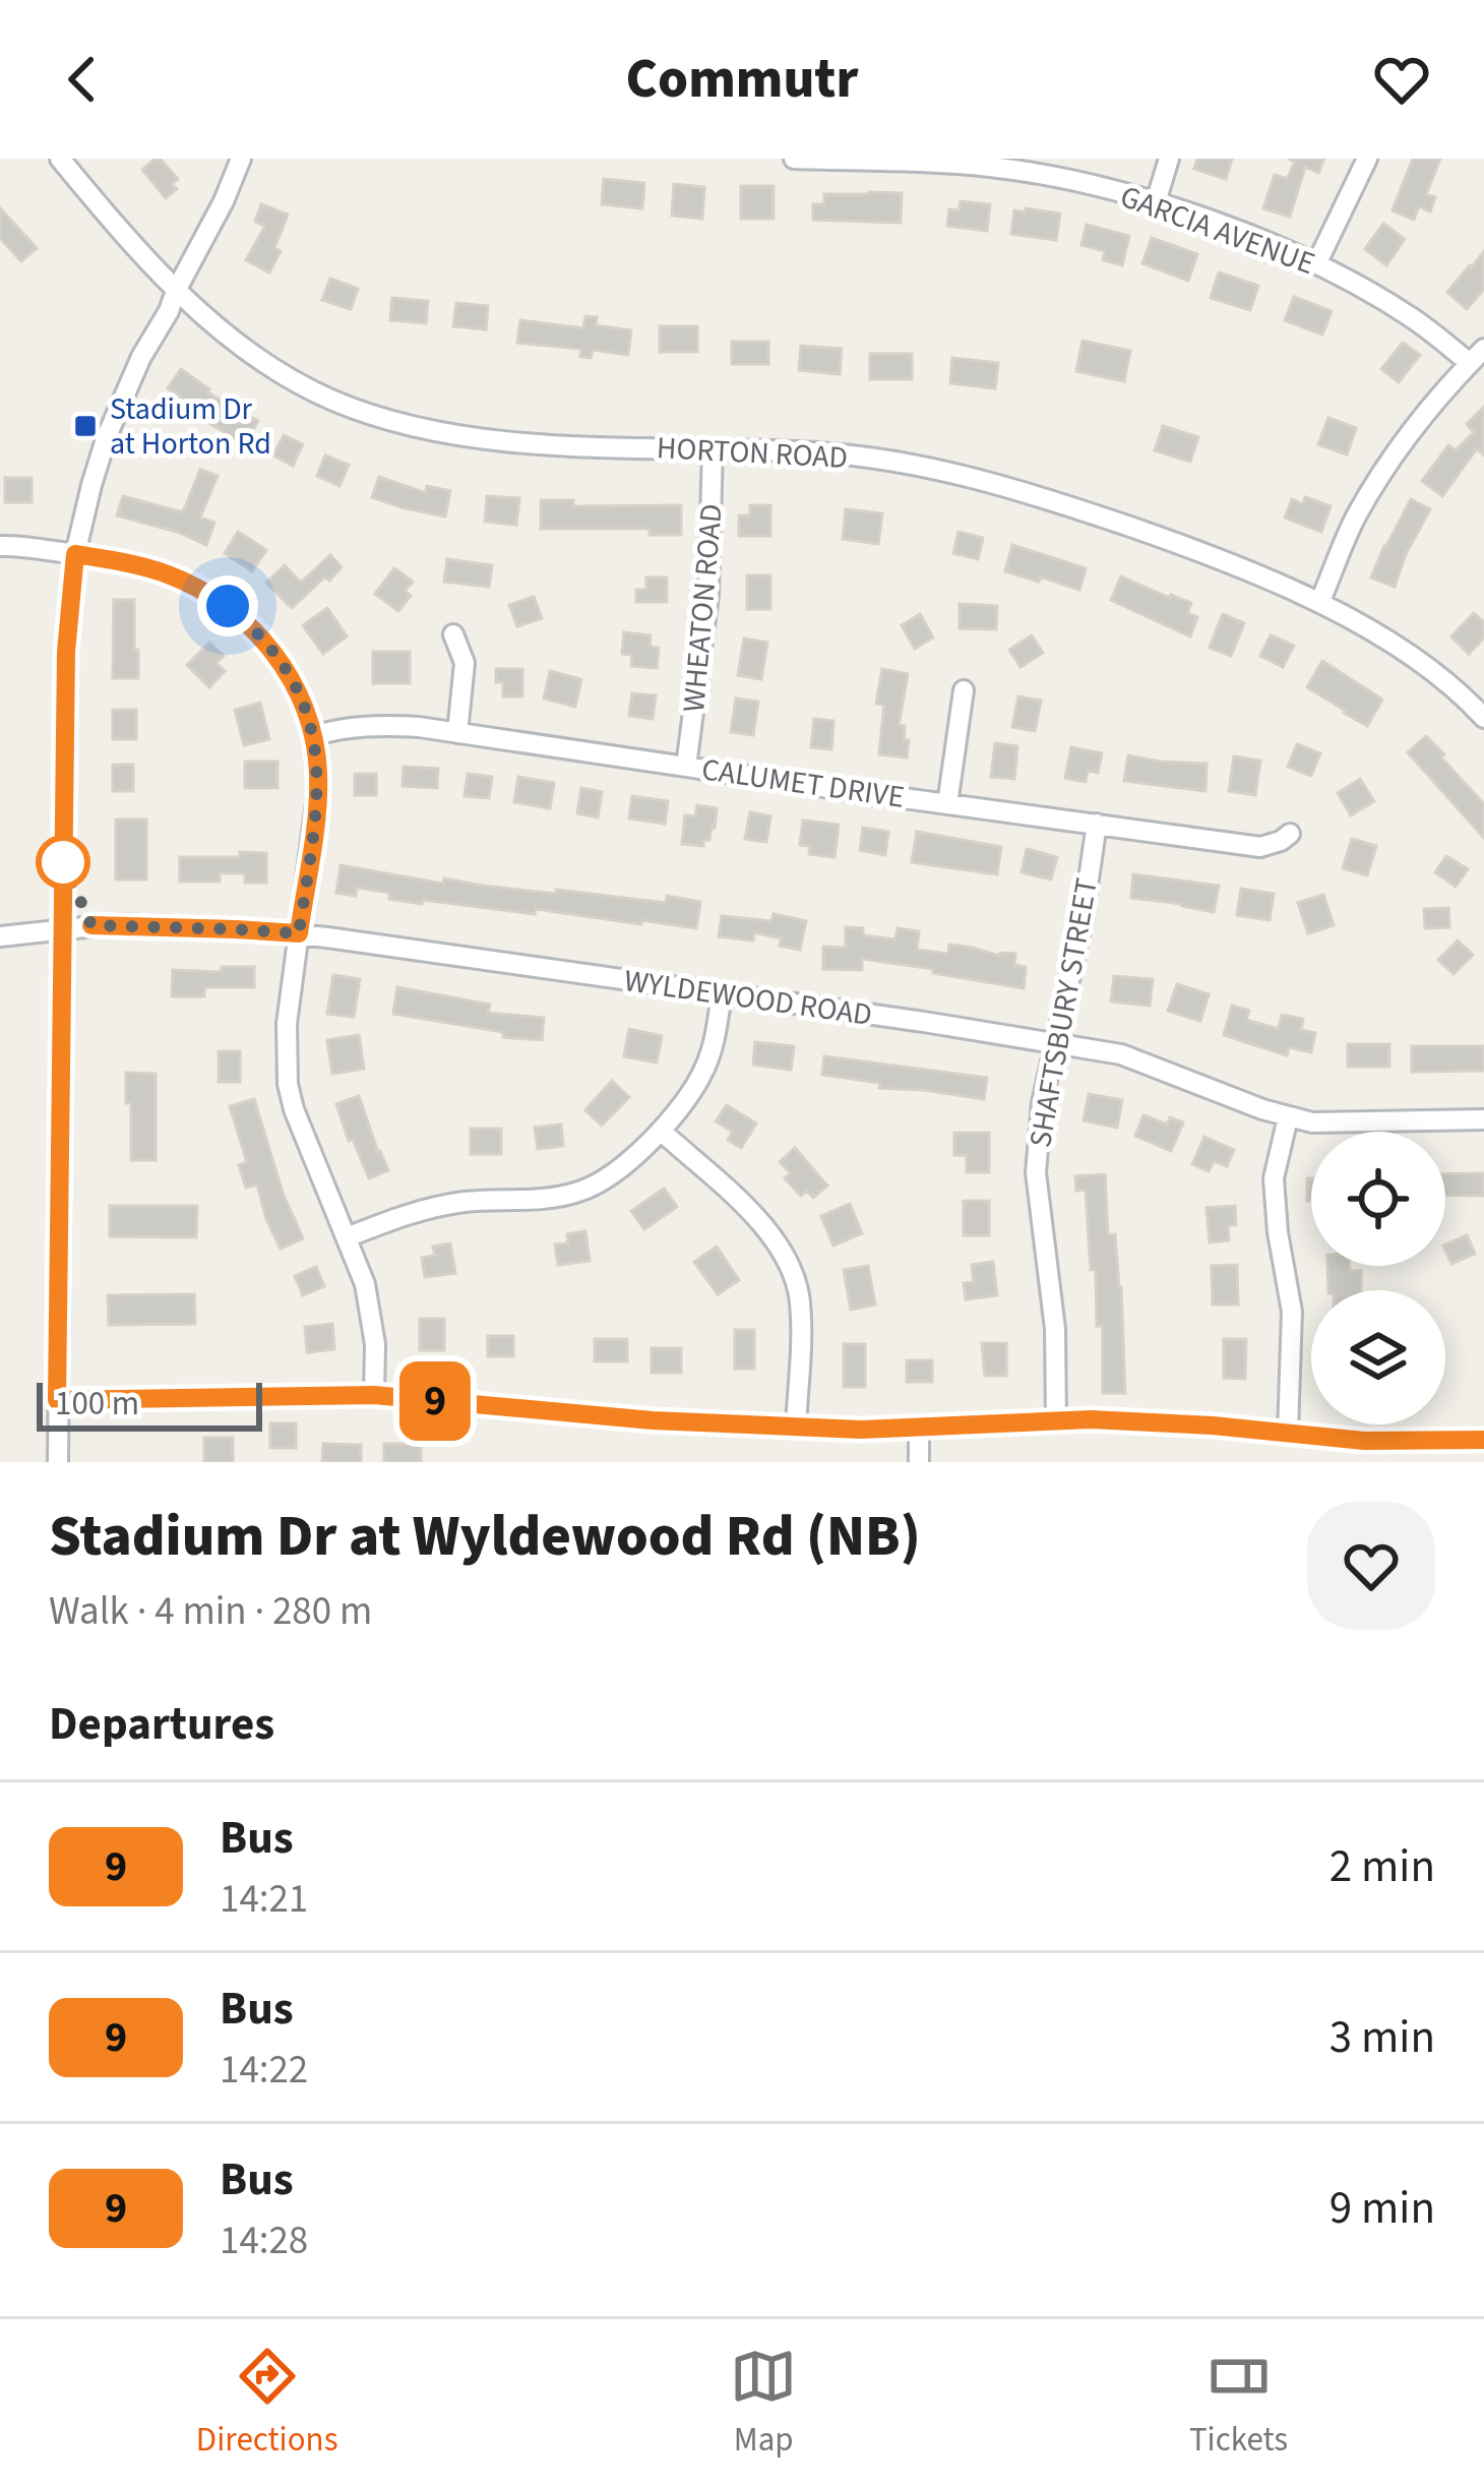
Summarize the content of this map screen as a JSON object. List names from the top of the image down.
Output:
{
  "streets": {
    "street": [
      "GARCIA AVENUE",
      "HORTON ROAD",
      "WHEATON ROAD",
      "CALUMET DRIVE",
      "WYLDEWOOD ROAD",
      "SHAFTSBURY STREET"
    ]
  },
  "crossings": [
    ["HORTON ROAD", "WHEATON ROAD"],
    ["WHEATON ROAD", "CALUMET DRIVE"],
    ["CALUMET DRIVE", "SHAFTSBURY STREET"],
    ["WYLDEWOOD ROAD", "SHAFTSBURY STREET"]
  ],
  "places": {
    "transit": ["Stadium Dr at Horton Rd"]
  },
  "lines": ["bus line 9"],
  "scale_bar": "100 m",
  "page": {
    "header": "Commutr",
    "on_map": "9",
    "scale": "100 m",
    "heading": [
      ["Stadium Dr at Wyldewood Rd (NB)", "Walk · 4 min · 280 m"],
      "Departures"
    ],
    "list": [
      {
        "mark": "9",
        "name": "Bus",
        "note": "14:21",
        "value": "2 min"
      },
      {
        "mark": "9",
        "name": "Bus",
        "note": "14:22",
        "value": "3 min"
      },
      {
        "mark": "9",
        "name": "Bus",
        "note": "14:28",
        "value": "9 min"
      }
    ],
    "tabs": ["Directions", "Map", "Tickets"]
  }
}
